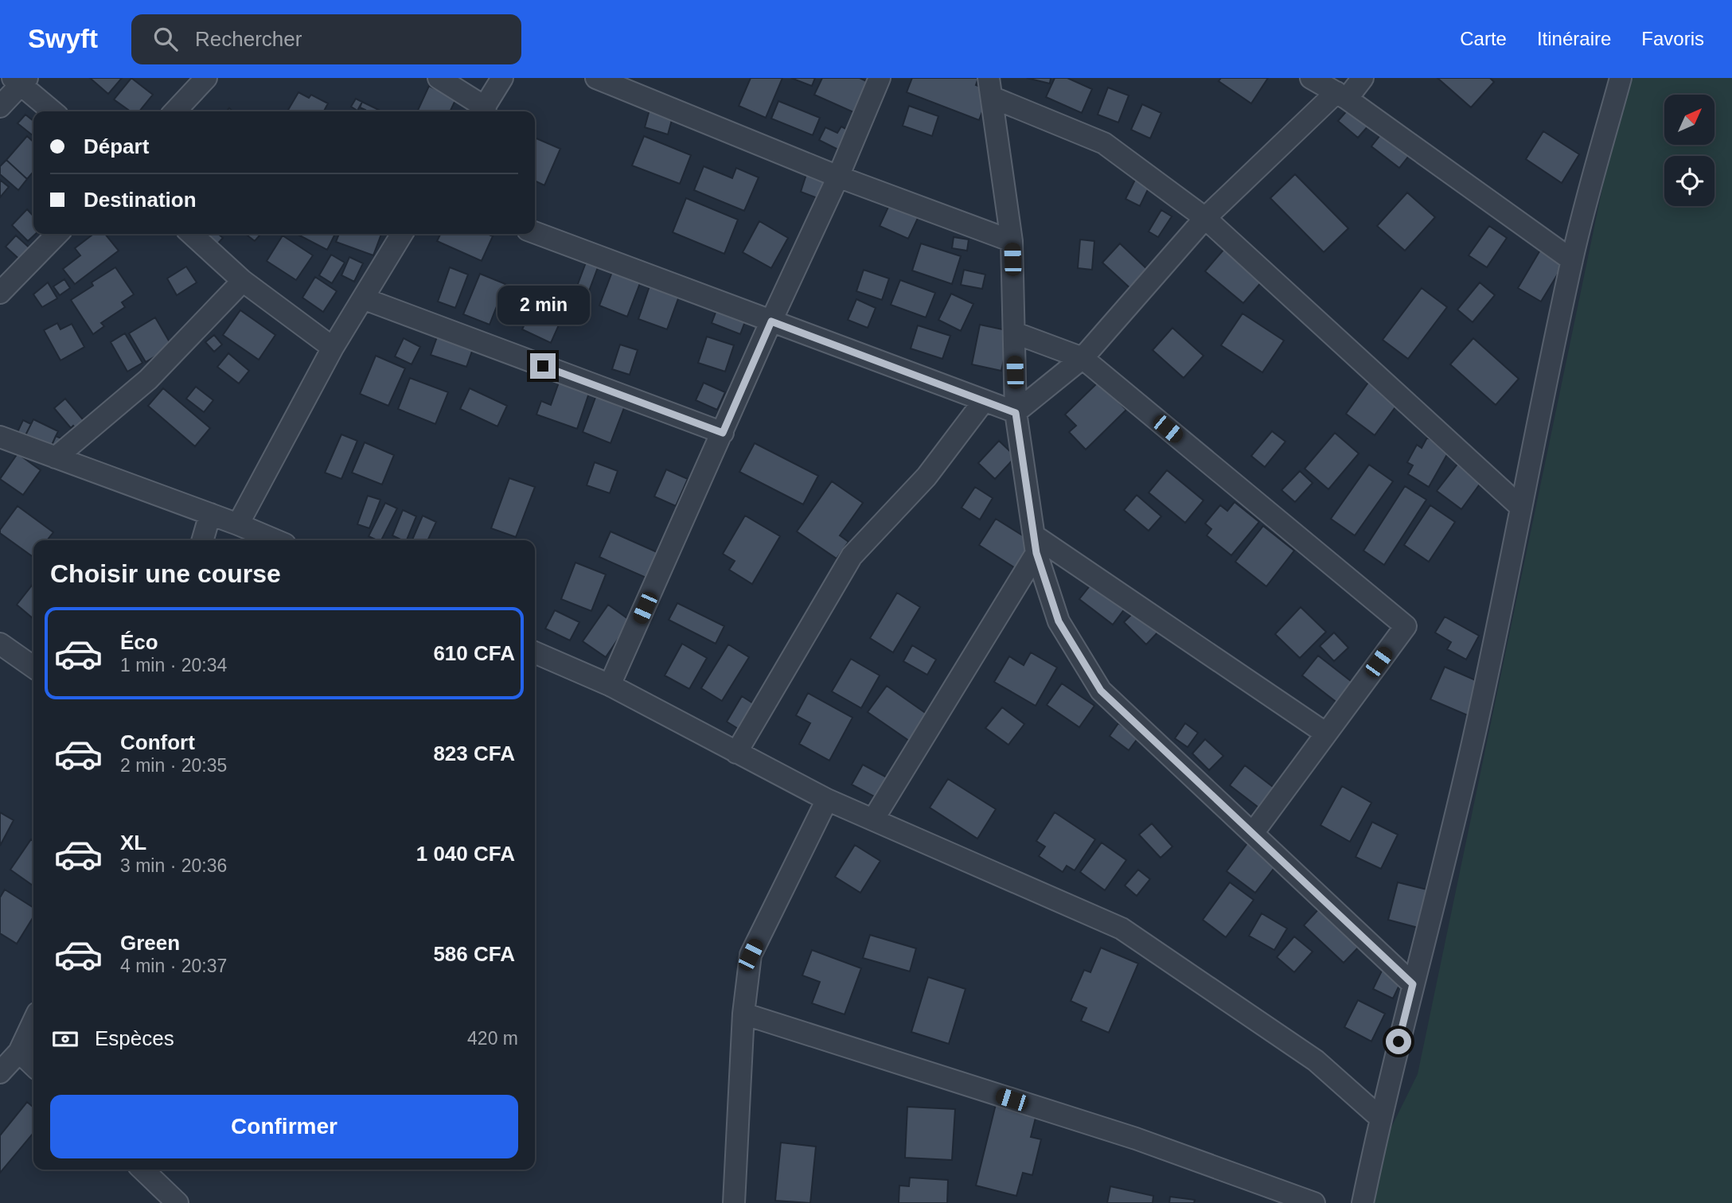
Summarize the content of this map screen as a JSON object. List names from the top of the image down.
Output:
{
  "north": "top right",
  "page": {
    "header": "Swyft",
    "search": "Rechercher",
    "nav": ["Carte", "Itinéraire", "Favoris"],
    "banner": ["Départ", "Destination"],
    "bubble": "2 min",
    "heading": "Choisir une course",
    "list": [
      {
        "name": "Éco",
        "note": "1 min · 20:34",
        "value": "610 CFA"
      },
      {
        "name": "Confort",
        "note": "2 min · 20:35",
        "value": "823 CFA"
      },
      {
        "name": "XL",
        "note": "3 min · 20:36",
        "value": "1 040 CFA"
      },
      {
        "name": "Green",
        "note": "4 min · 20:37",
        "value": "586 CFA"
      }
    ],
    "pay": ["Espèces", "420 m"],
    "buttons": "Confirmer"
  }
}
